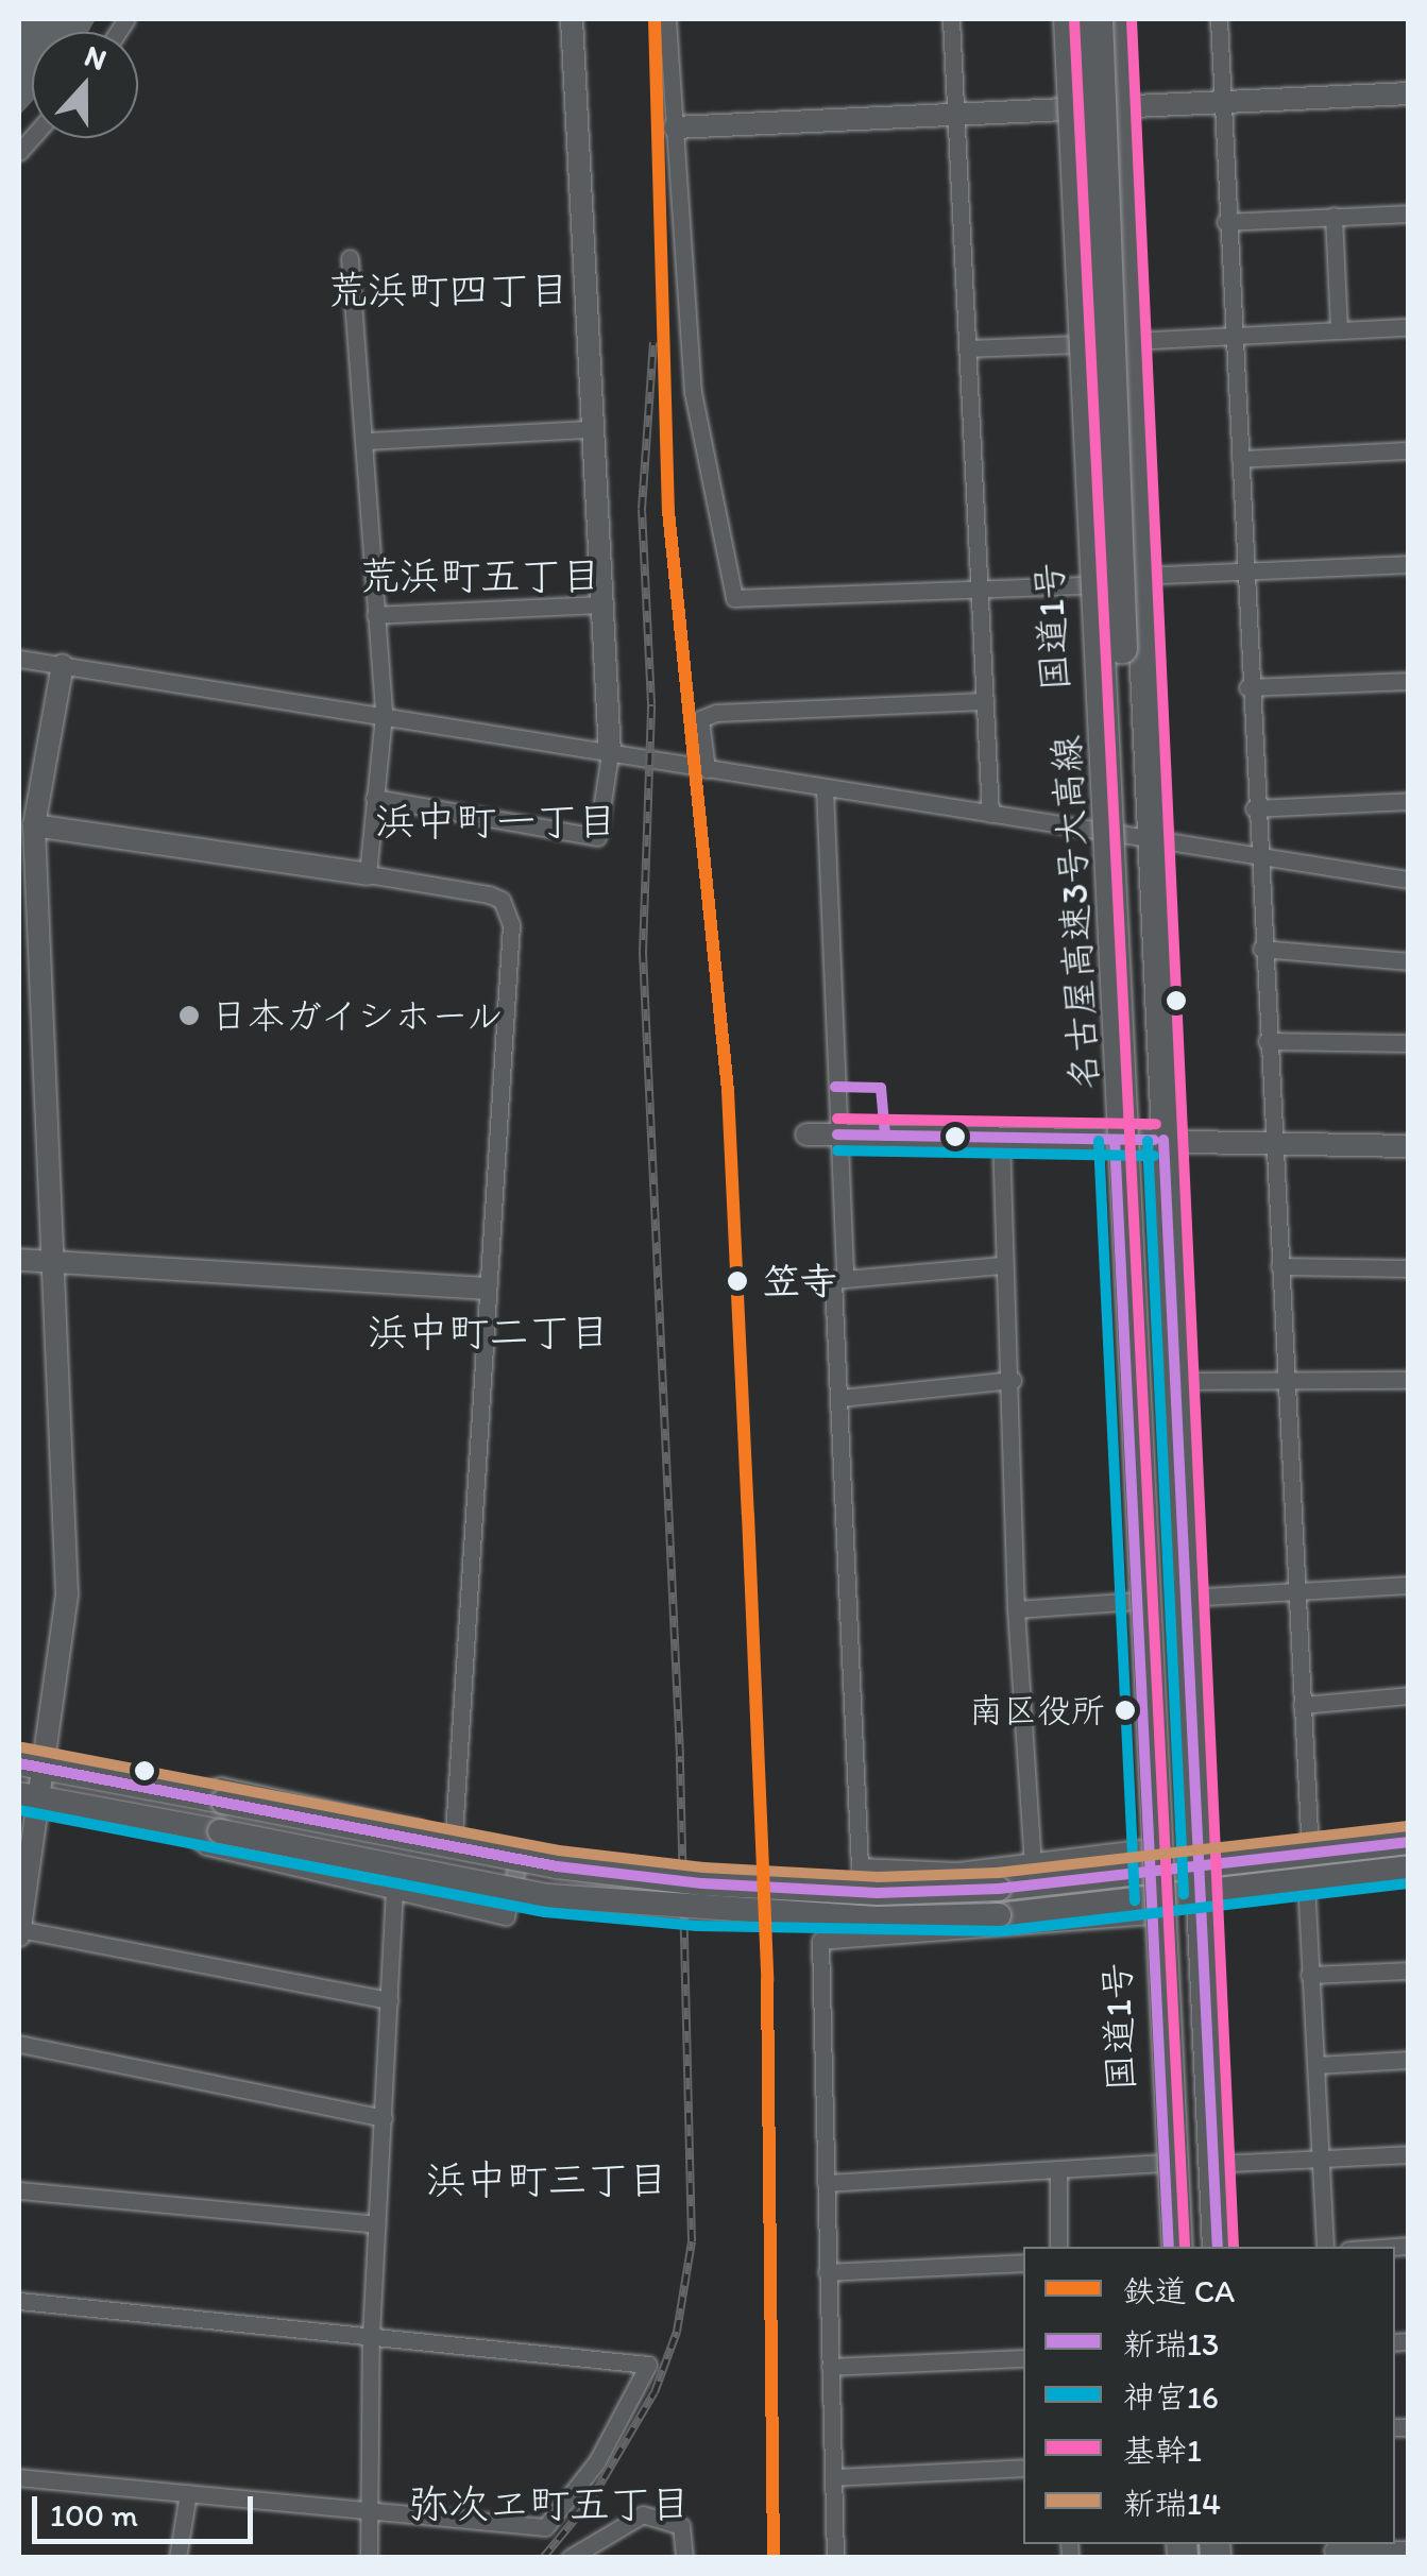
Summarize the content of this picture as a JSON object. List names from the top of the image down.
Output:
{
  "streets": {
    "highway": ["国道1号", "名古屋高速3号大高線"]
  },
  "districts": [
    "荒浜町四丁目",
    "荒浜町五丁目",
    "浜中町一丁目",
    "浜中町二丁目",
    "浜中町三丁目",
    "弥次ヱ町五丁目"
  ],
  "places": ["日本ガイシホール", "笠寺", "南区役所"],
  "lines": [
    "rail line CA",
    "transit line 基幹1",
    "transit line 新瑞13",
    "transit line 神宮16",
    "transit line 新瑞14"
  ],
  "legend": [
    "鉄道 CA",
    "新瑞13",
    "神宮16",
    "基幹1",
    "新瑞14"
  ],
  "scale_bar": "100 m",
  "north": "top"
}
